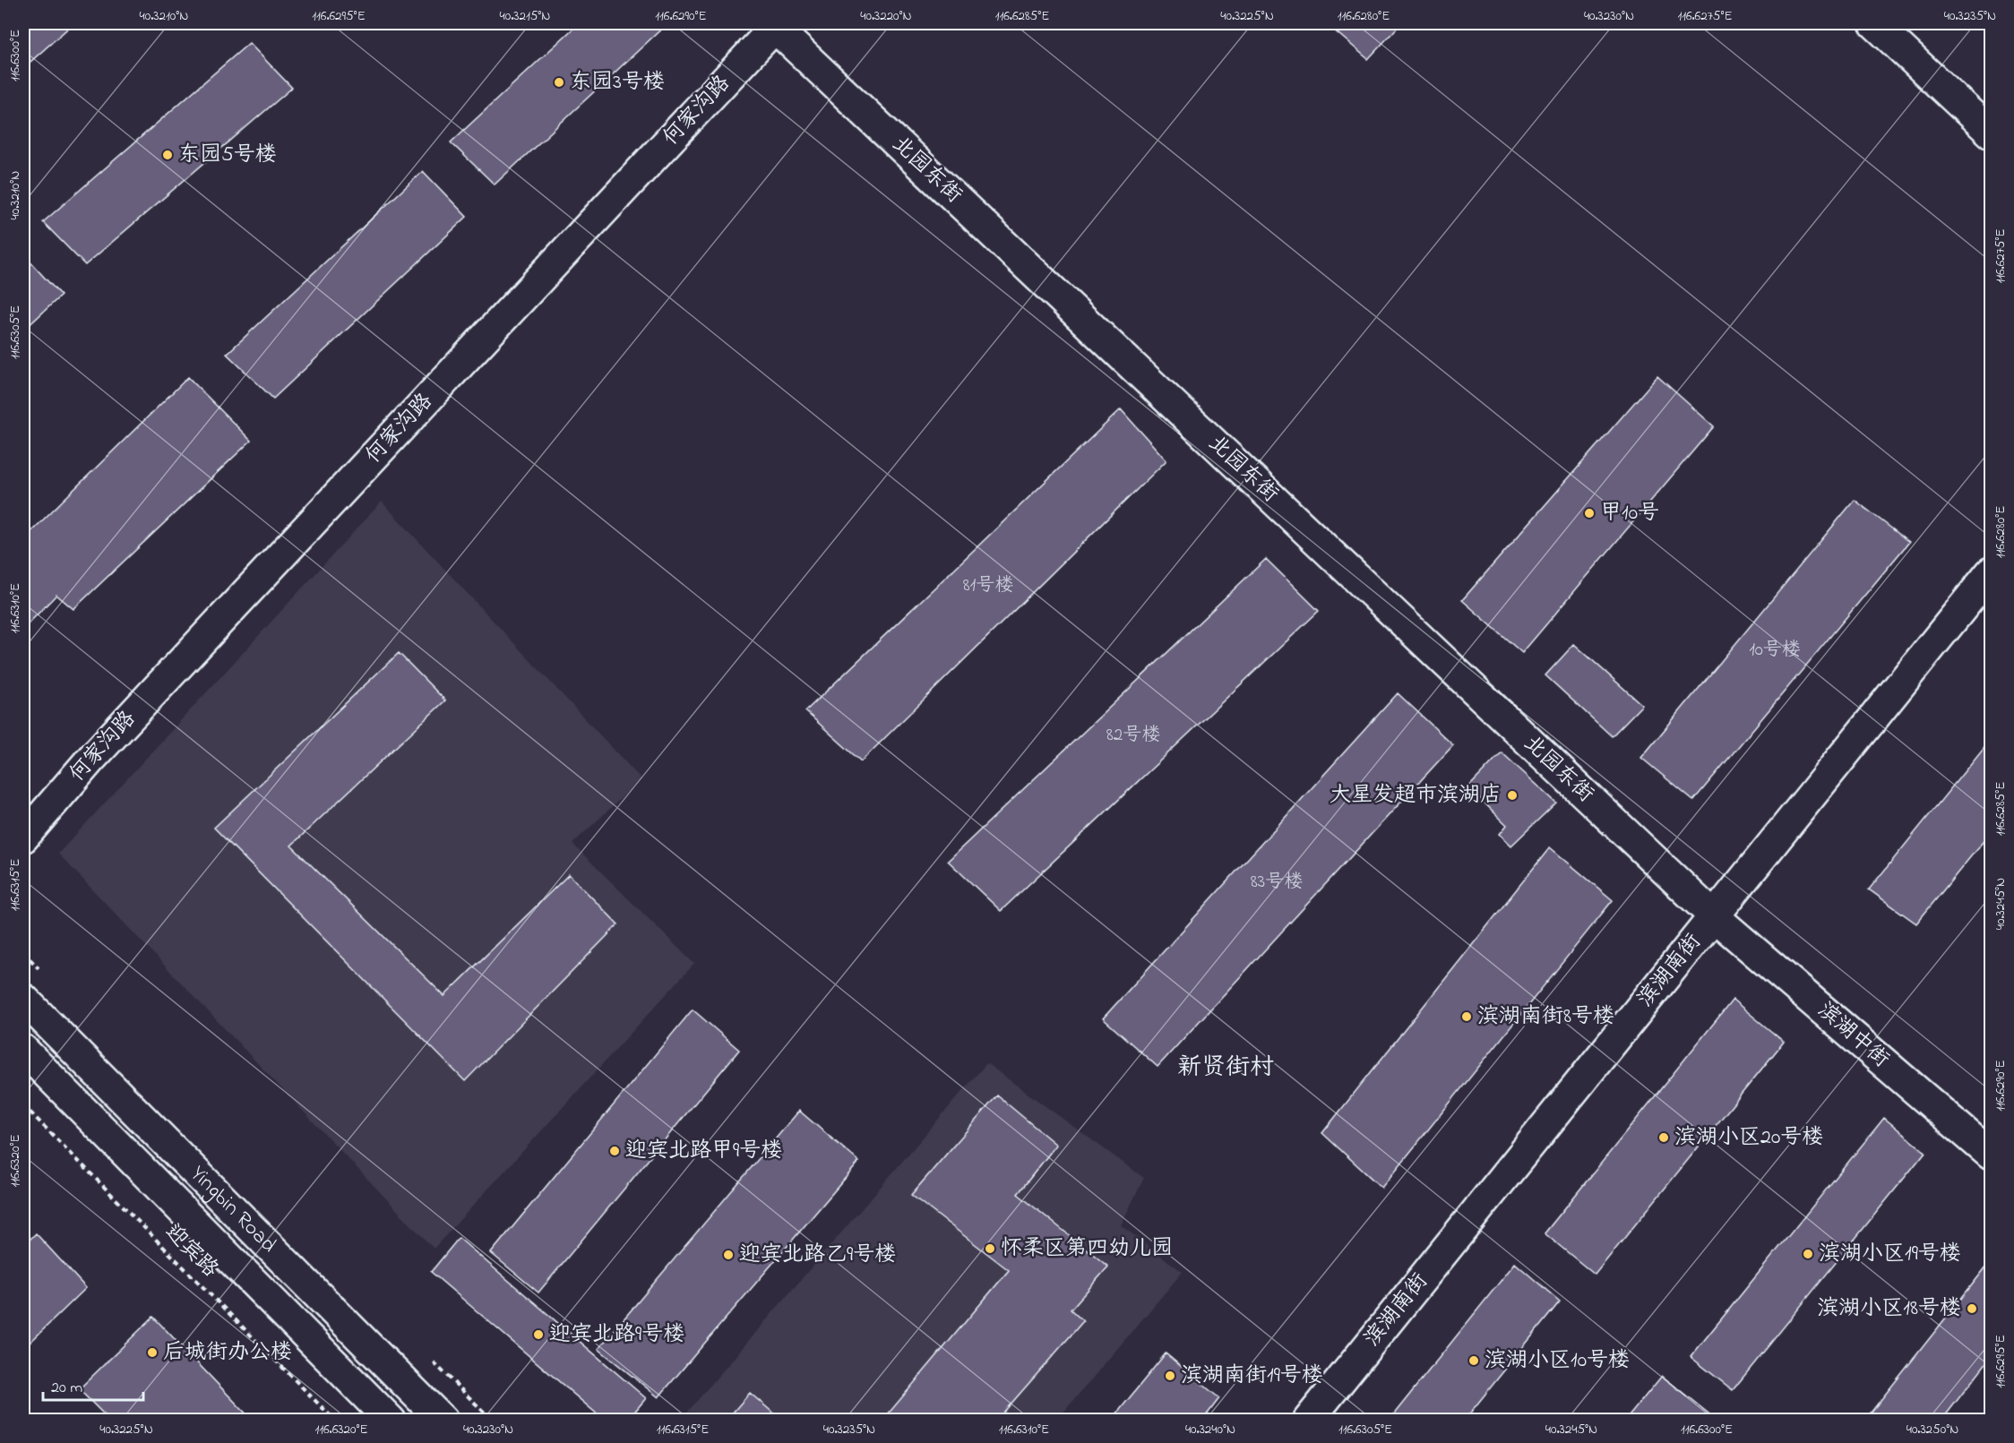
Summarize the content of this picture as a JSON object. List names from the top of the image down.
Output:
{
  "streets": {
    "street": [
      "何家沟路",
      "北园东街",
      "滨湖南街",
      "滨湖中街",
      "Yingbin Road"
    ],
    "path": ["迎宾路"]
  },
  "crossings": [
    ["何家沟路", "北园东街"],
    ["北园东街", "滨湖南街"],
    ["北园东街", "滨湖中街"],
    ["滨湖南街", "滨湖中街"]
  ],
  "districts": ["新贤街村"],
  "places": [
    "东园3号楼",
    "东园5号楼",
    "甲10号",
    "大星发超市滨湖店",
    "滨湖南街8号楼",
    "滨湖小区20号楼",
    "迎宾北路甲9号楼",
    "怀柔区第四幼儿园",
    "滨湖小区19号楼",
    "迎宾北路乙9号楼",
    "滨湖小区18号楼",
    "迎宾北路9号楼",
    "后城街办公楼",
    "滨湖小区10号楼",
    "滨湖南街19号楼"
  ],
  "house_numbers": [
    "81号楼",
    "10号楼",
    "82号楼",
    "83号楼"
  ],
  "scale_bar": "20 m",
  "coordinates": [
    "40.3210°N",
    "116.6295°E",
    "40.3215°N",
    "116.6290°E",
    "40.3220°N",
    "116.6285°E",
    "40.3225°N",
    "116.6280°E",
    "40.3230°N",
    "116.6275°E",
    "40.3235°N",
    "116.6300°E",
    "116.6305°E",
    "116.6310°E",
    "116.6315°E",
    "40.3245°N",
    "116.6320°E",
    "40.3240°N",
    "40.3250°N"
  ]
}
